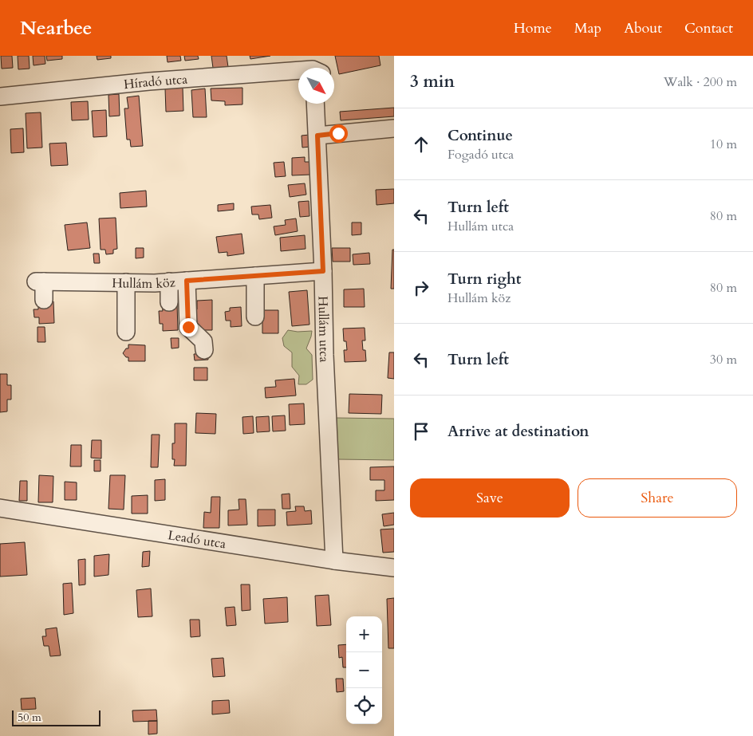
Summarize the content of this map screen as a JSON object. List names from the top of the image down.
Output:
{
  "streets": {
    "street": [
      "Híradó utca",
      "Hullám köz",
      "Hullám utca",
      "Leadó utca"
    ]
  },
  "crossings": [
    ["Hullám köz", "Hullám utca"],
    ["Hullám utca", "Leadó utca"]
  ],
  "scale_bar": "50 m",
  "north": "bottom right",
  "page": {
    "header": "Nearbee",
    "nav": [
      "Home",
      "Map",
      "About",
      "Contact"
    ],
    "heading": ["3 min", "Walk · 200 m"],
    "list": [
      ["Continue", "Fogadó utca", "10 m"],
      ["Turn left", "Hullám utca", "80 m"],
      ["Turn right", "Hullám köz", "80 m"],
      ["Turn left", "30 m"],
      "Arrive at destination"
    ],
    "buttons": ["Save", "Share"],
    "map_buttons": ["+", "−"],
    "scale": "50 m"
  }
}
